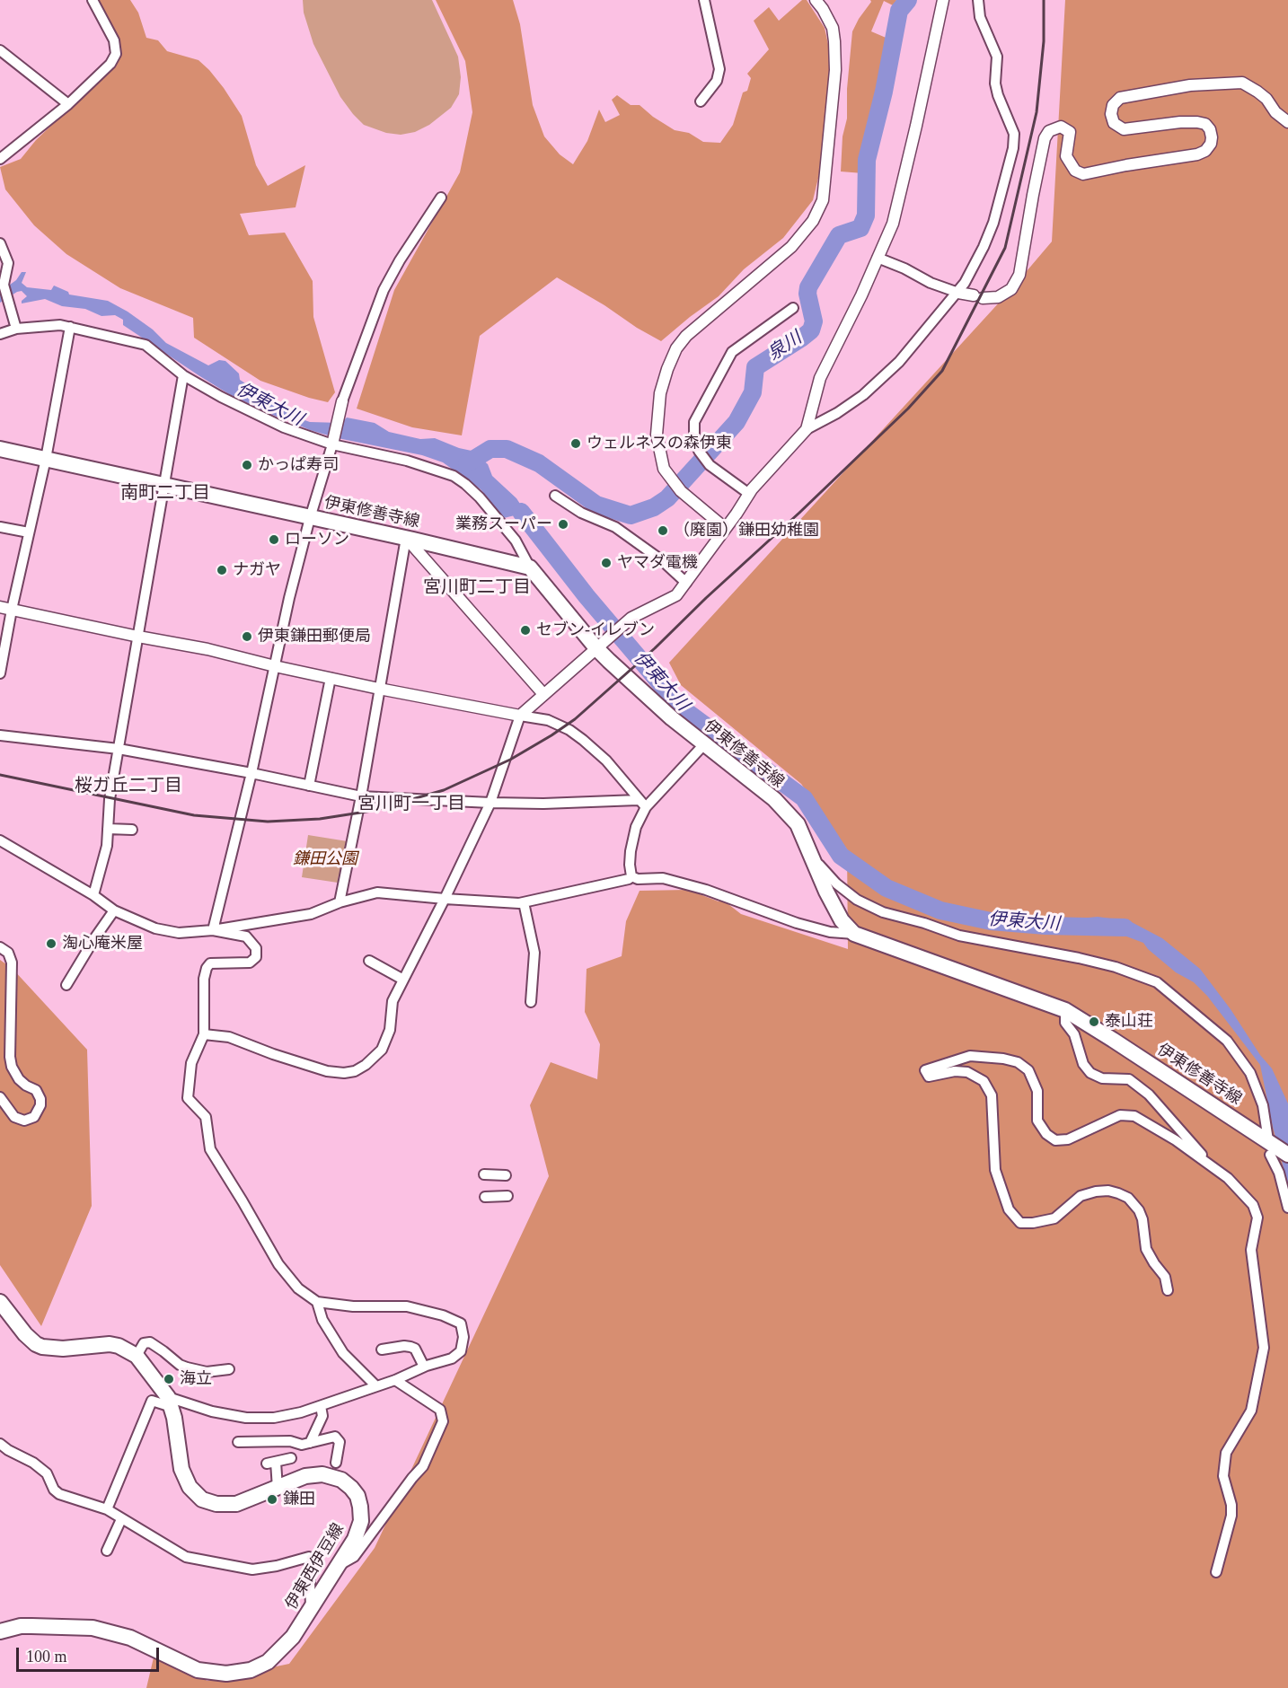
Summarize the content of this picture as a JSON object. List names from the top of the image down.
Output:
{
  "streets": {
    "main road": ["伊東修善寺線", "伊東西伊豆線"]
  },
  "districts": [
    "南町二丁目",
    "宮川町二丁目",
    "桜ガ丘二丁目",
    "宮川町一丁目"
  ],
  "water": ["泉川", "伊東大川"],
  "parks": ["鎌田公園"],
  "places": [
    "ウェルネスの森伊東",
    "かっぱ寿司",
    "業務スーパー",
    "（廃園）鎌田幼稚園",
    "ローソン",
    "ヤマダ電機",
    "ナガヤ",
    "セブン-イレブン",
    "伊東鎌田郵便局",
    "淘心庵米屋",
    "泰山荘",
    "海立",
    "鎌田"
  ],
  "scale_bar": "100 m"
}
